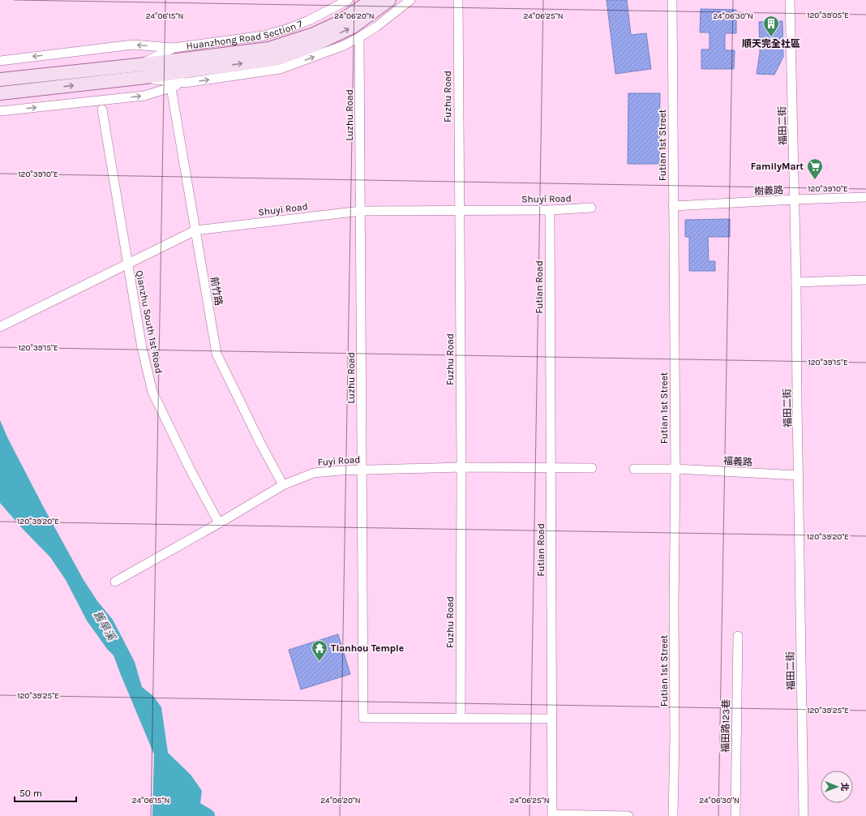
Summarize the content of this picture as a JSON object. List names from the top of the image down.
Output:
{
  "streets": {
    "street": [
      "Huanzhong Road Section 7",
      "Fuzhu Road",
      "Luzhu Road",
      "福田二街",
      "Futian 1st Street",
      "樹義路",
      "Shuyi Road",
      "Futian Road",
      "前竹路",
      "Qianzhu South 1st Road",
      "Fuyi Road",
      "福義路",
      "福田路123巷"
    ]
  },
  "crossings": [
    ["Fuzhu Road", "Luzhu Road"],
    ["Fuzhu Road", "Shuyi Road"],
    ["Fuzhu Road", "Fuyi Road"],
    ["Luzhu Road", "Shuyi Road"],
    ["Luzhu Road", "Fuyi Road"],
    ["福田二街", "樹義路"],
    ["福田二街", "福義路"],
    ["Futian 1st Street", "樹義路"],
    ["Futian 1st Street", "福義路"],
    ["Shuyi Road", "Futian Road"],
    ["Shuyi Road", "前竹路"],
    ["Shuyi Road", "Qianzhu South 1st Road"],
    ["Futian Road", "Fuyi Road"],
    ["前竹路", "Fuyi Road"],
    ["Qianzhu South 1st Road", "Fuyi Road"]
  ],
  "water": ["舊旱溪"],
  "places": {
    "building": ["順天完全社區"],
    "supermarket": ["FamilyMart"],
    "temple": ["Tianhou Temple"]
  },
  "scale_bar": "50 m",
  "north": "right",
  "coordinates": [
    "120°39'05\"E",
    "24°06'15\"N",
    "24°06'20\"N",
    "24°06'25\"N",
    "24°06'30\"N",
    "120°39'10\"E",
    "120°39'15\"E",
    "120°39'20\"E",
    "120°39'25\"E"
  ]
}
